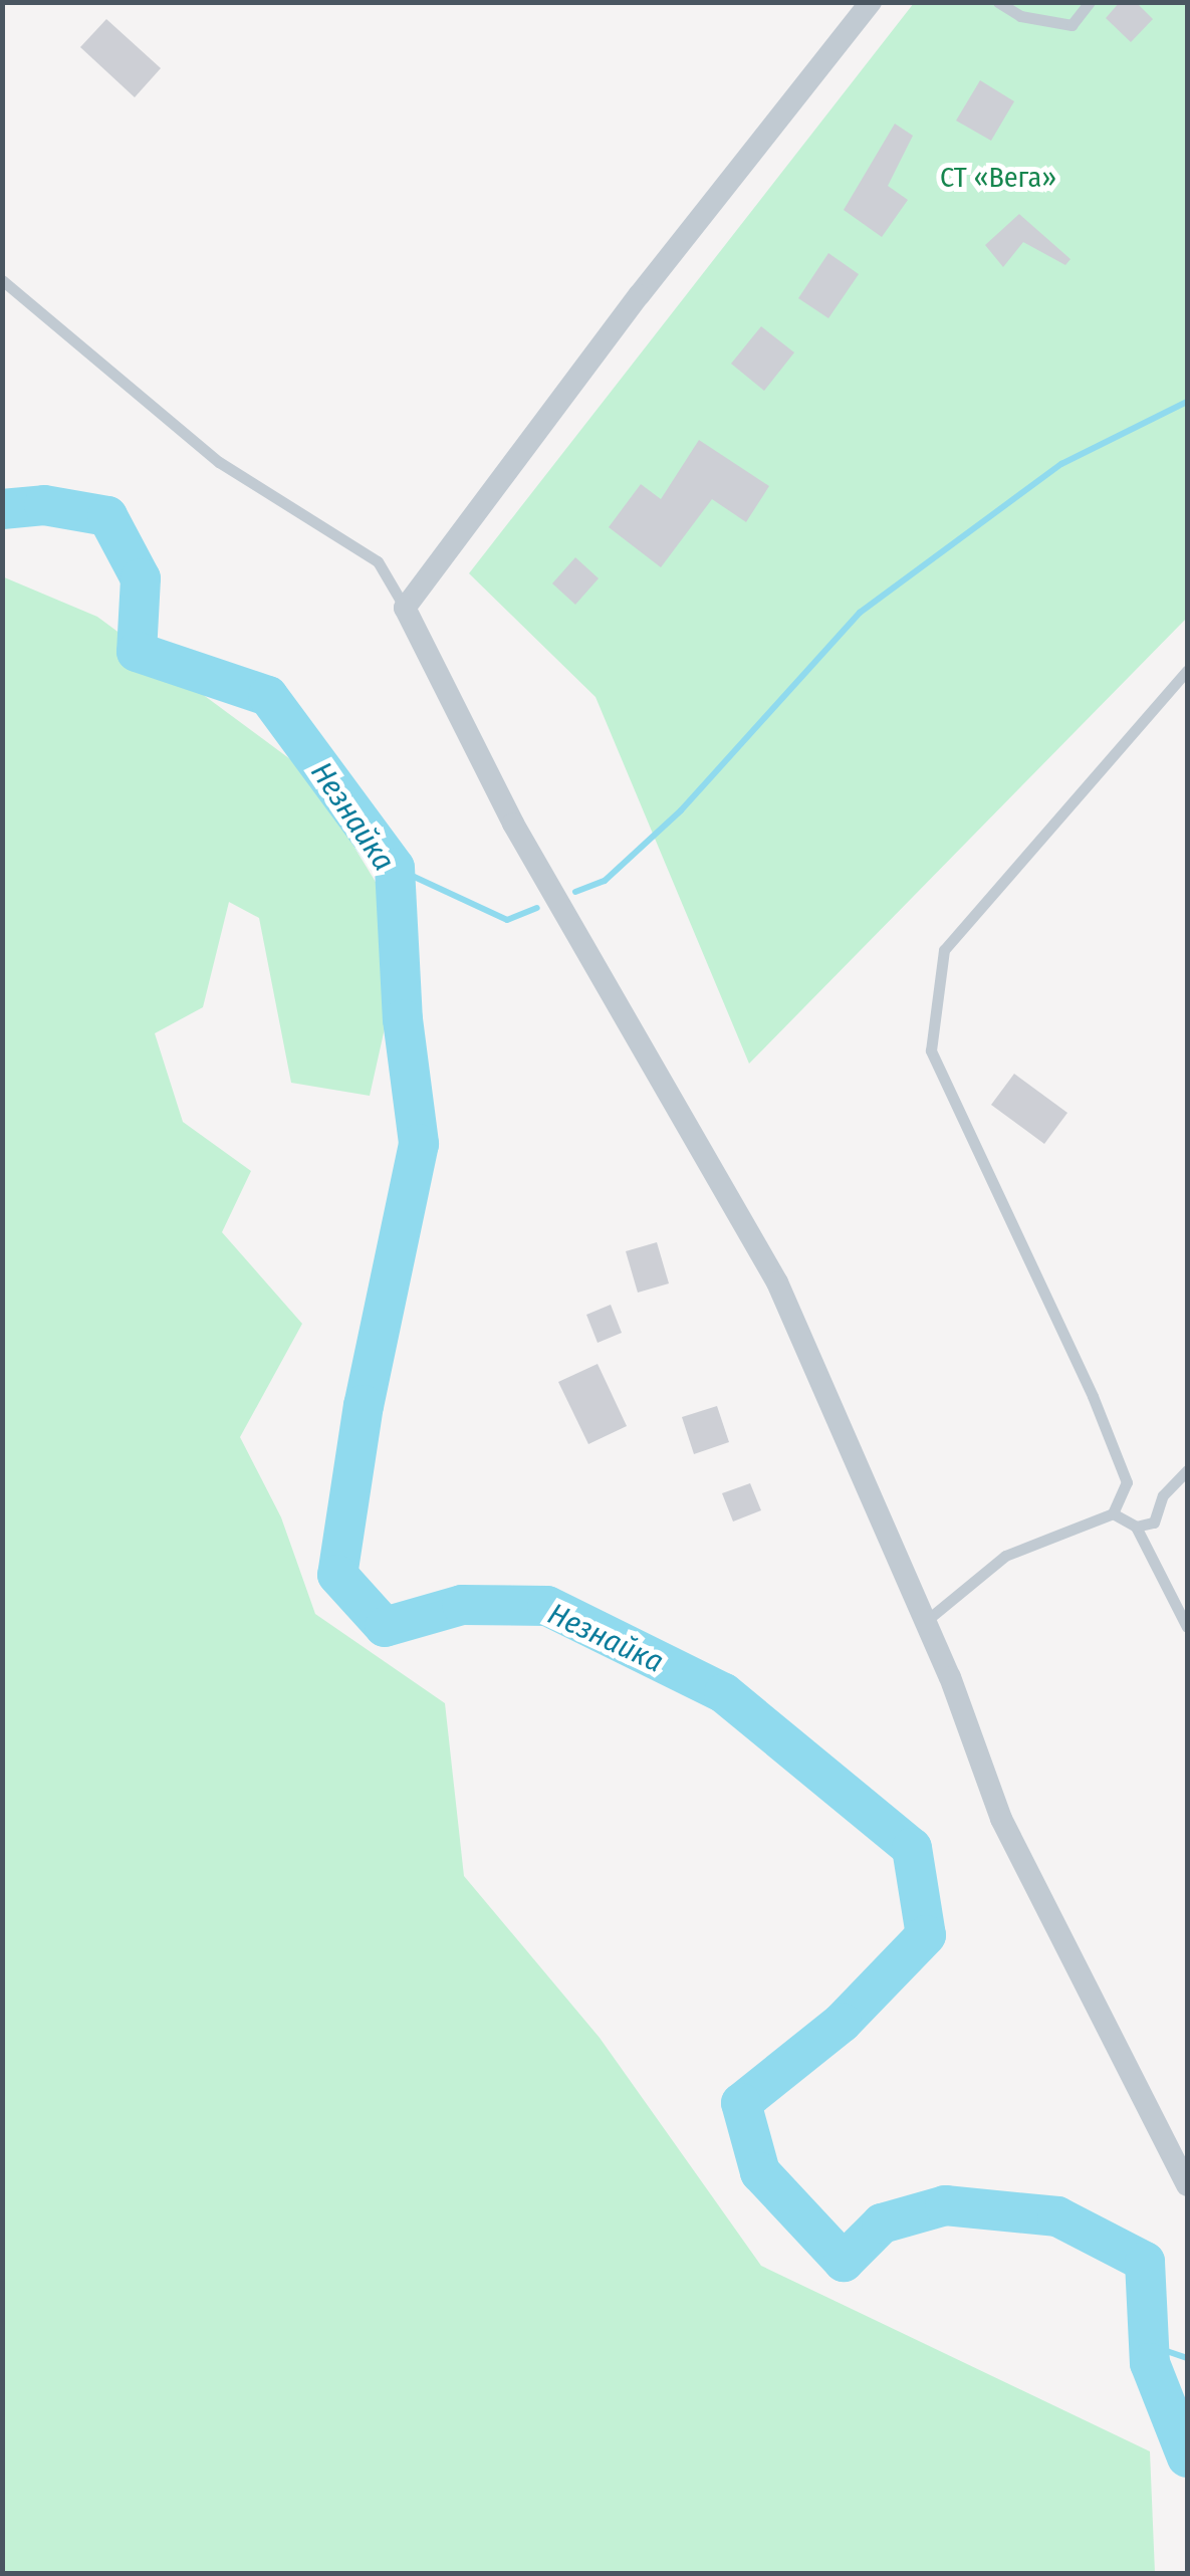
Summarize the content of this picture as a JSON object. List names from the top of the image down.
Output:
{
  "water": ["Незнайка"],
  "parks": ["СТ «Вега»"]
}
